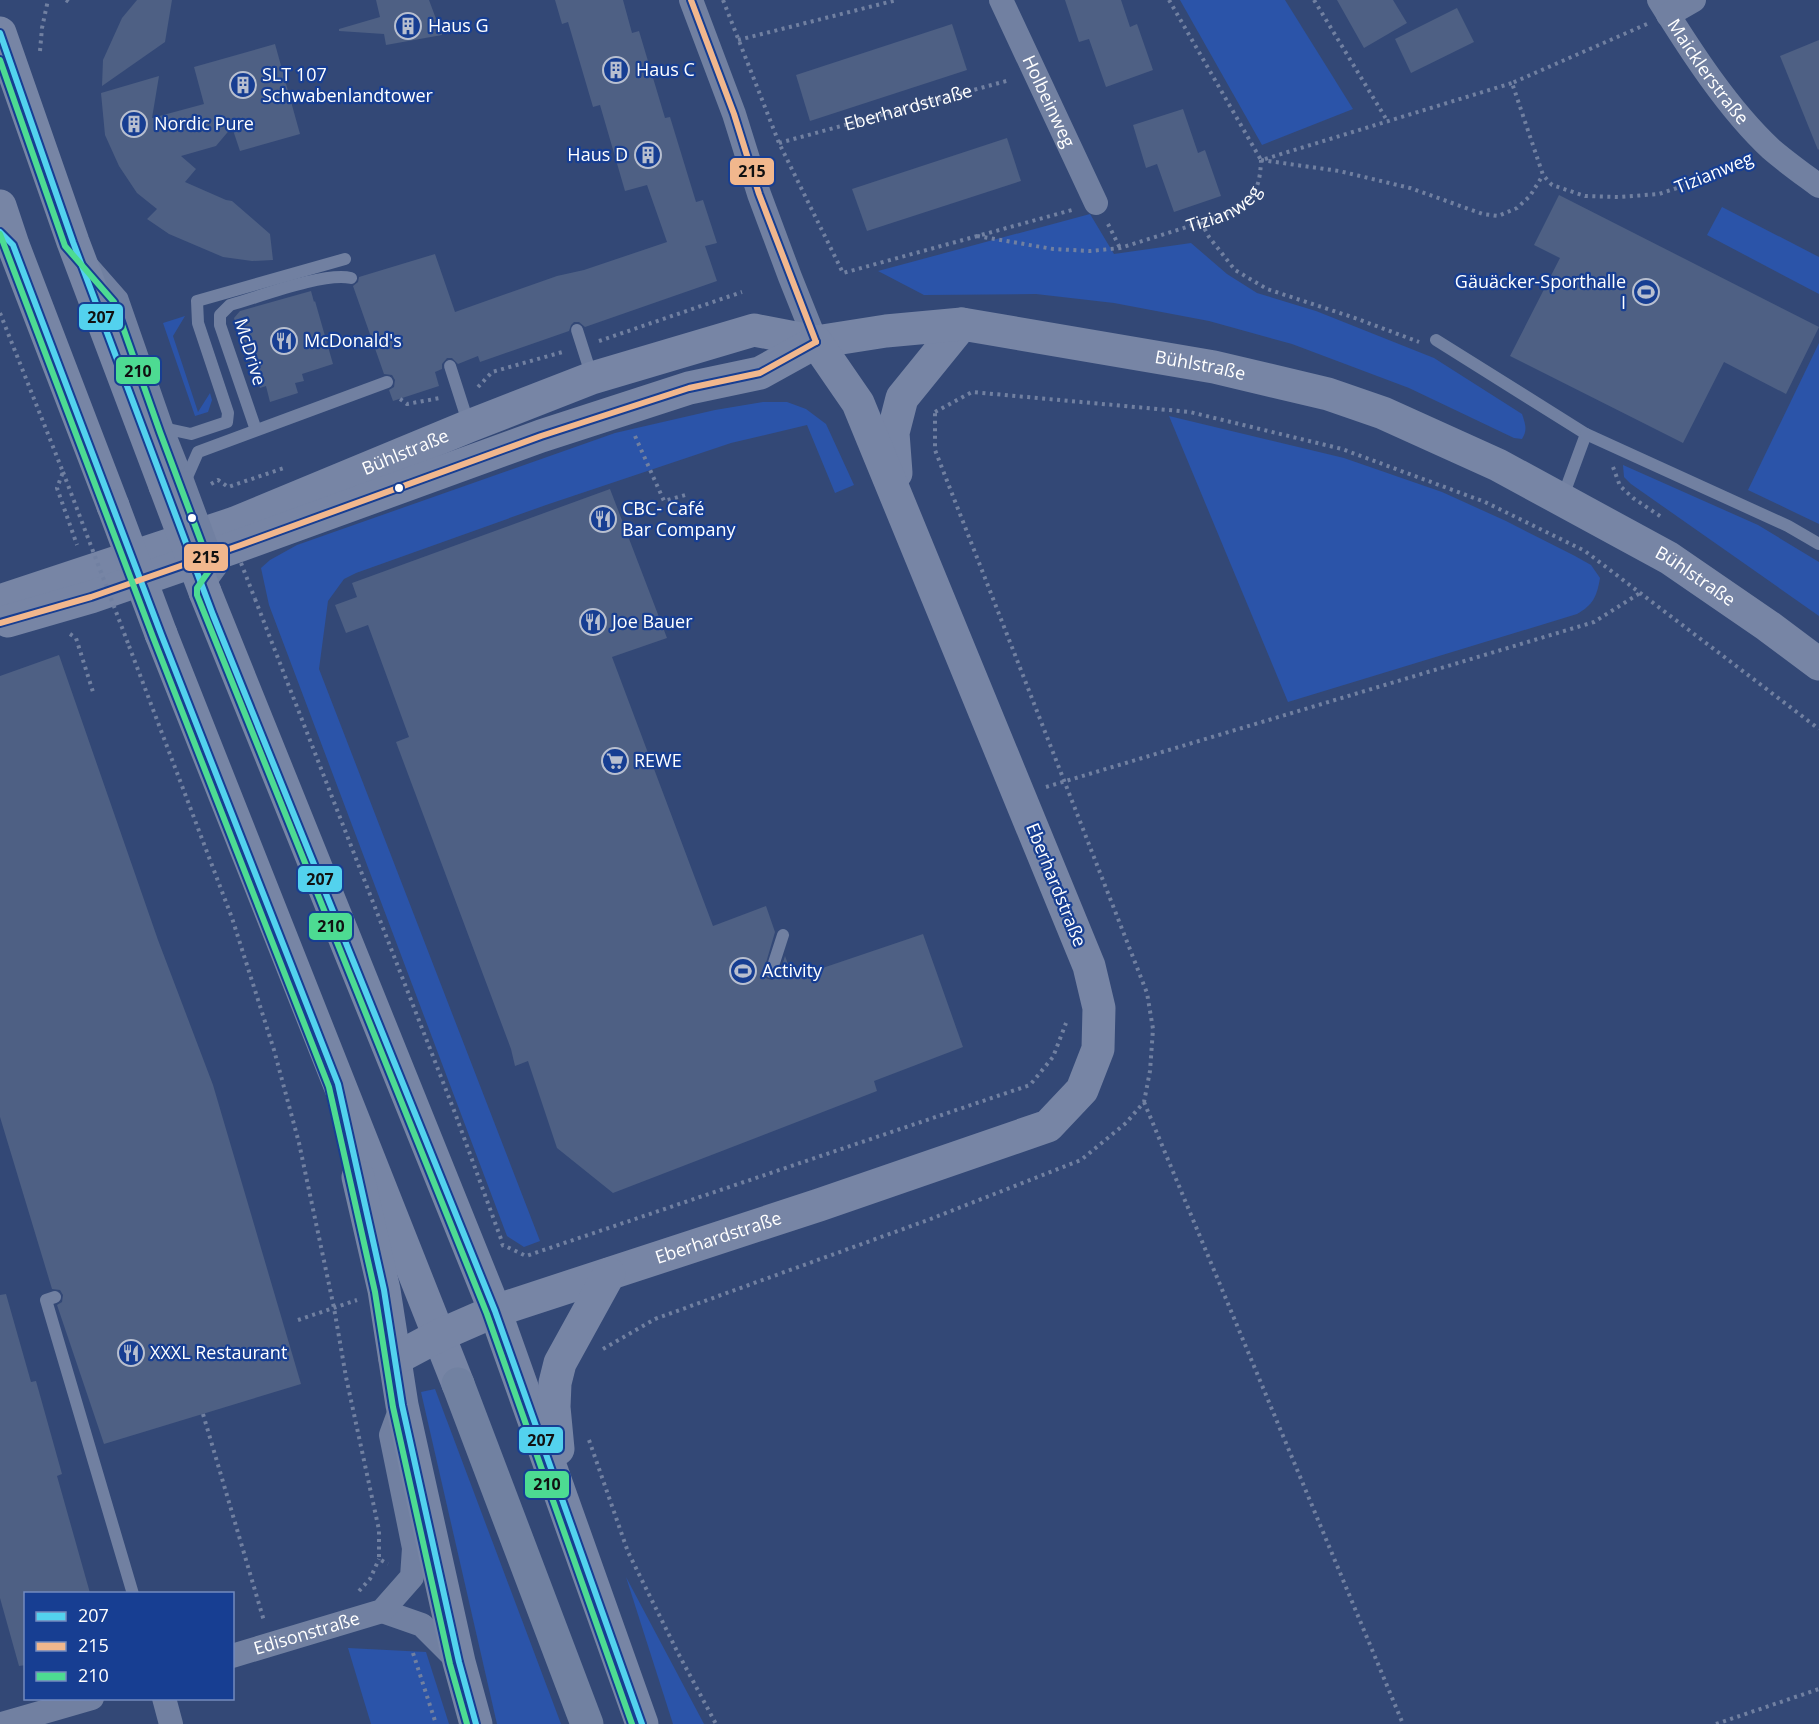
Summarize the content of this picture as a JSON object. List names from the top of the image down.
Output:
{
  "streets": {
    "main road": ["Eberhardstraße", "Bühlstraße"],
    "street": ["Maicklerstraße", "Holbeinweg", "Edisonstraße"],
    "lane": ["McDrive"],
    "path": ["Tizianweg"]
  },
  "crossings": [
    ["Maicklerstraße", "Tizianweg"],
    ["Holbeinweg", "Eberhardstraße"],
    ["Holbeinweg", "Tizianweg"],
    ["Eberhardstraße", "Tizianweg"],
    ["Eberhardstraße", "Bühlstraße"]
  ],
  "places": {
    "building": [
      "Haus G",
      "Haus C",
      "SLT 107 Schwabenlandtower",
      "Nordic Pure",
      "Haus D"
    ],
    "sports": ["Gäuäcker-Sporthalle I", "Activity"],
    "restaurant": [
      "McDonald's",
      "CBC- Café Bar Company",
      "Joe Bauer",
      "XXXL Restaurant"
    ],
    "supermarket": ["REWE"]
  },
  "lines": ["transit line 215", "transit line 207", "transit line 210"],
  "legend": ["207", "215", "210"]
}
